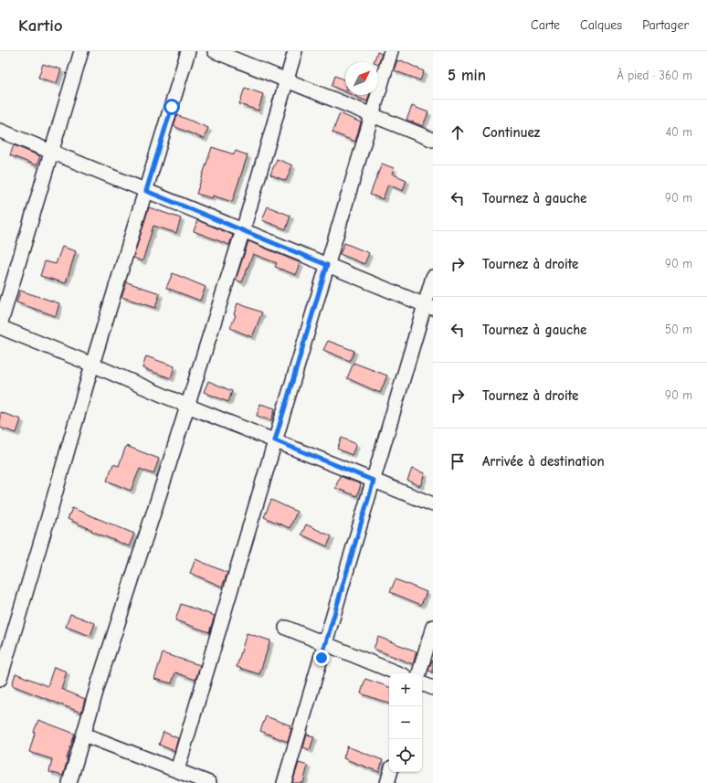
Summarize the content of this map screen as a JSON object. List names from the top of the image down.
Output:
{
  "north": "top right",
  "page": {
    "header": "Kartio",
    "nav": ["Carte", "Calques", "Partager"],
    "heading": ["5 min", "À pied · 360 m"],
    "list": [
      ["Continuez", "40 m"],
      ["Tournez à gauche", "90 m"],
      ["Tournez à droite", "90 m"],
      ["Tournez à gauche", "50 m"],
      ["Tournez à droite", "90 m"],
      "Arrivée à destination"
    ],
    "map_buttons": ["+", "−"]
  }
}
